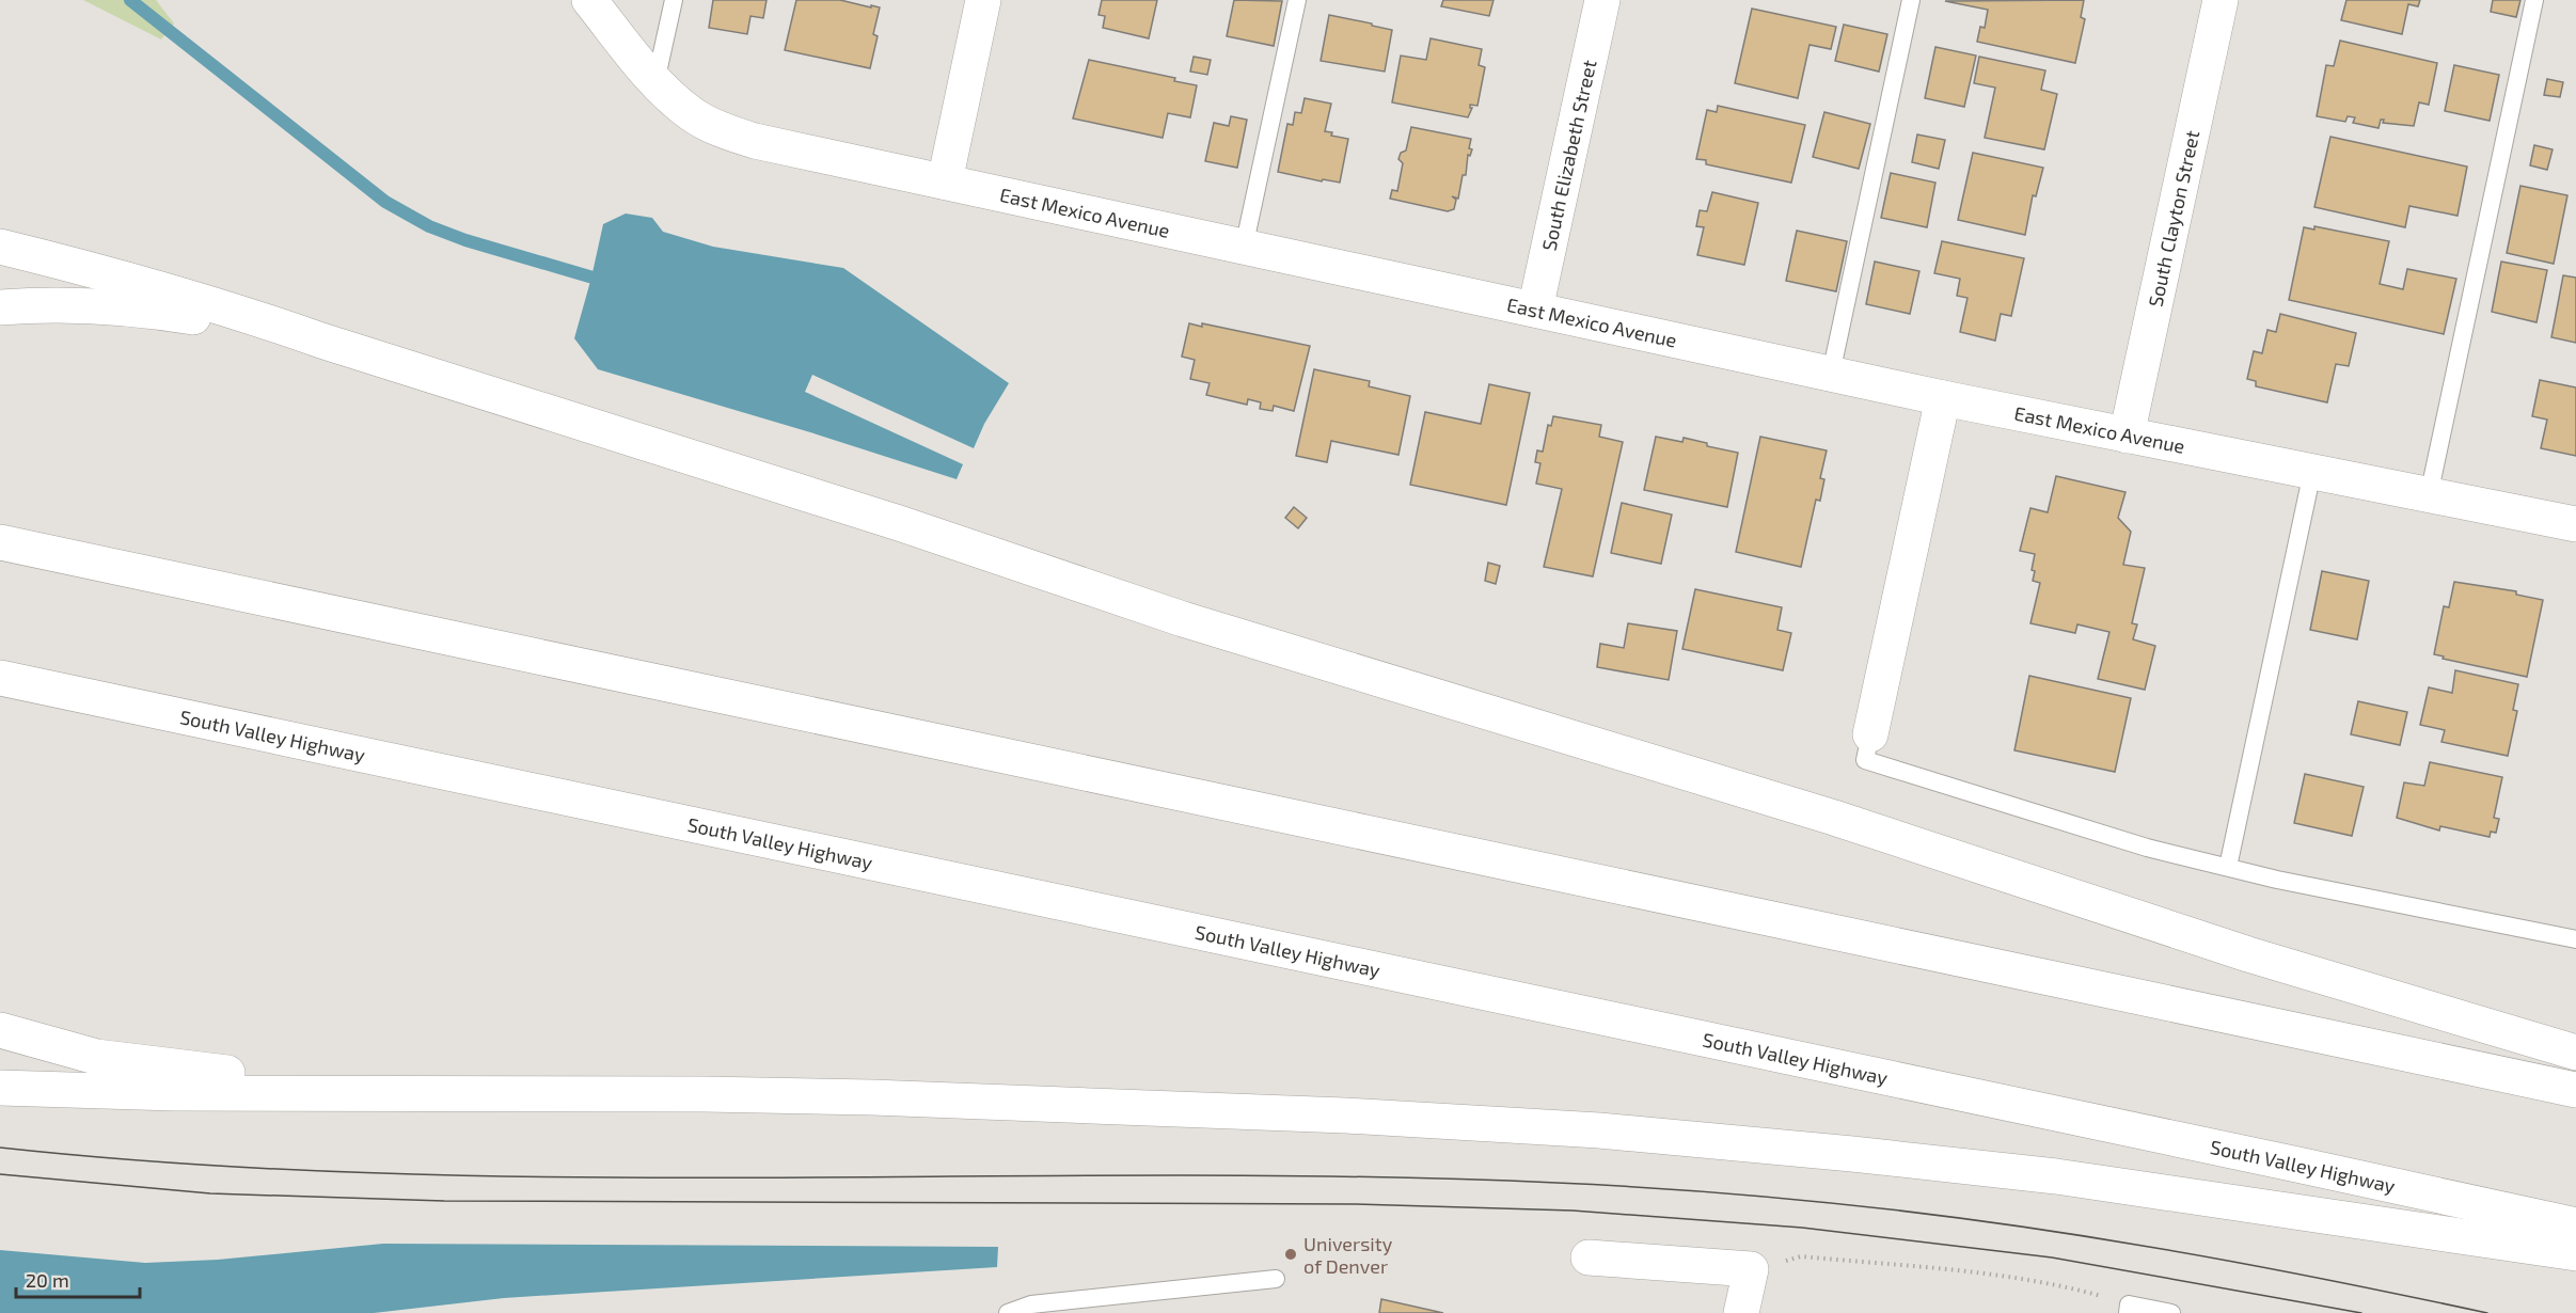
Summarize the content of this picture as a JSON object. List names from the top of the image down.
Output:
{
  "streets": {
    "main road": [
      "South Elizabeth Street",
      "East Mexico Avenue",
      "South Clayton Street",
      "South Valley Highway"
    ]
  },
  "crossings": [
    ["South Elizabeth Street", "East Mexico Avenue"],
    ["East Mexico Avenue", "South Clayton Street"]
  ],
  "places": ["University of Denver"],
  "scale_bar": "20 m"
}
